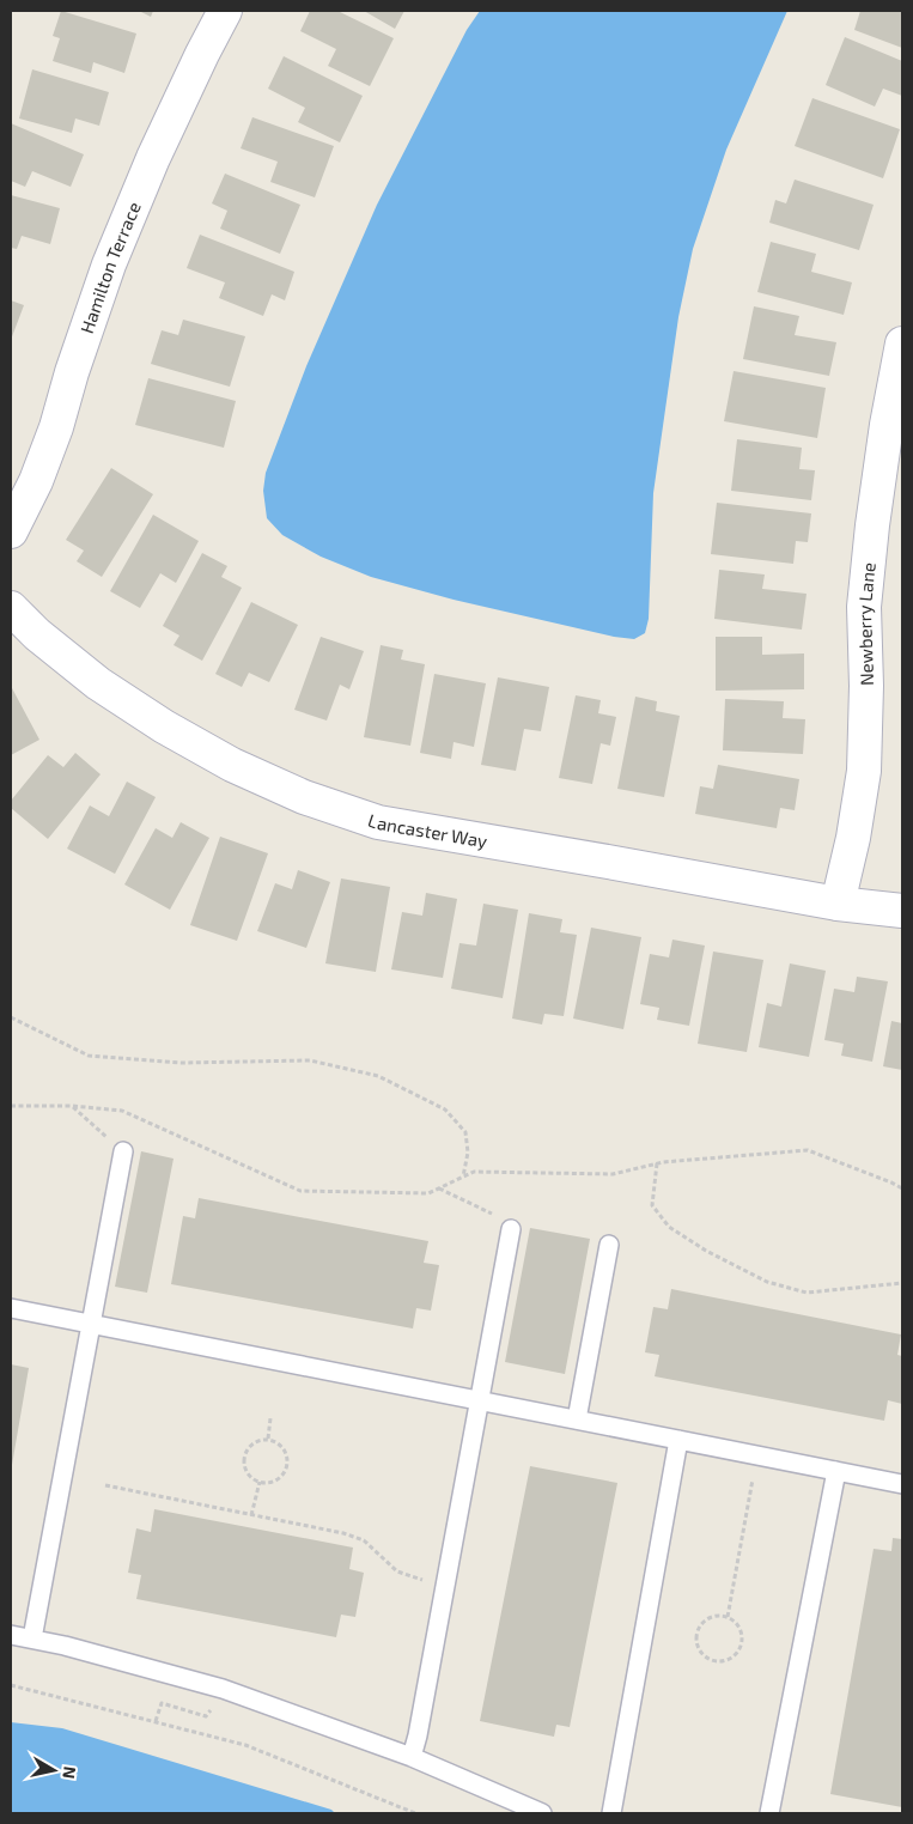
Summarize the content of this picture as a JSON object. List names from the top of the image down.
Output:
{
  "streets": {
    "street": ["Hamilton Terrace", "Newberry Lane", "Lancaster Way"]
  },
  "crossings": [
    ["Newberry Lane", "Lancaster Way"]
  ],
  "north": "right"
}
